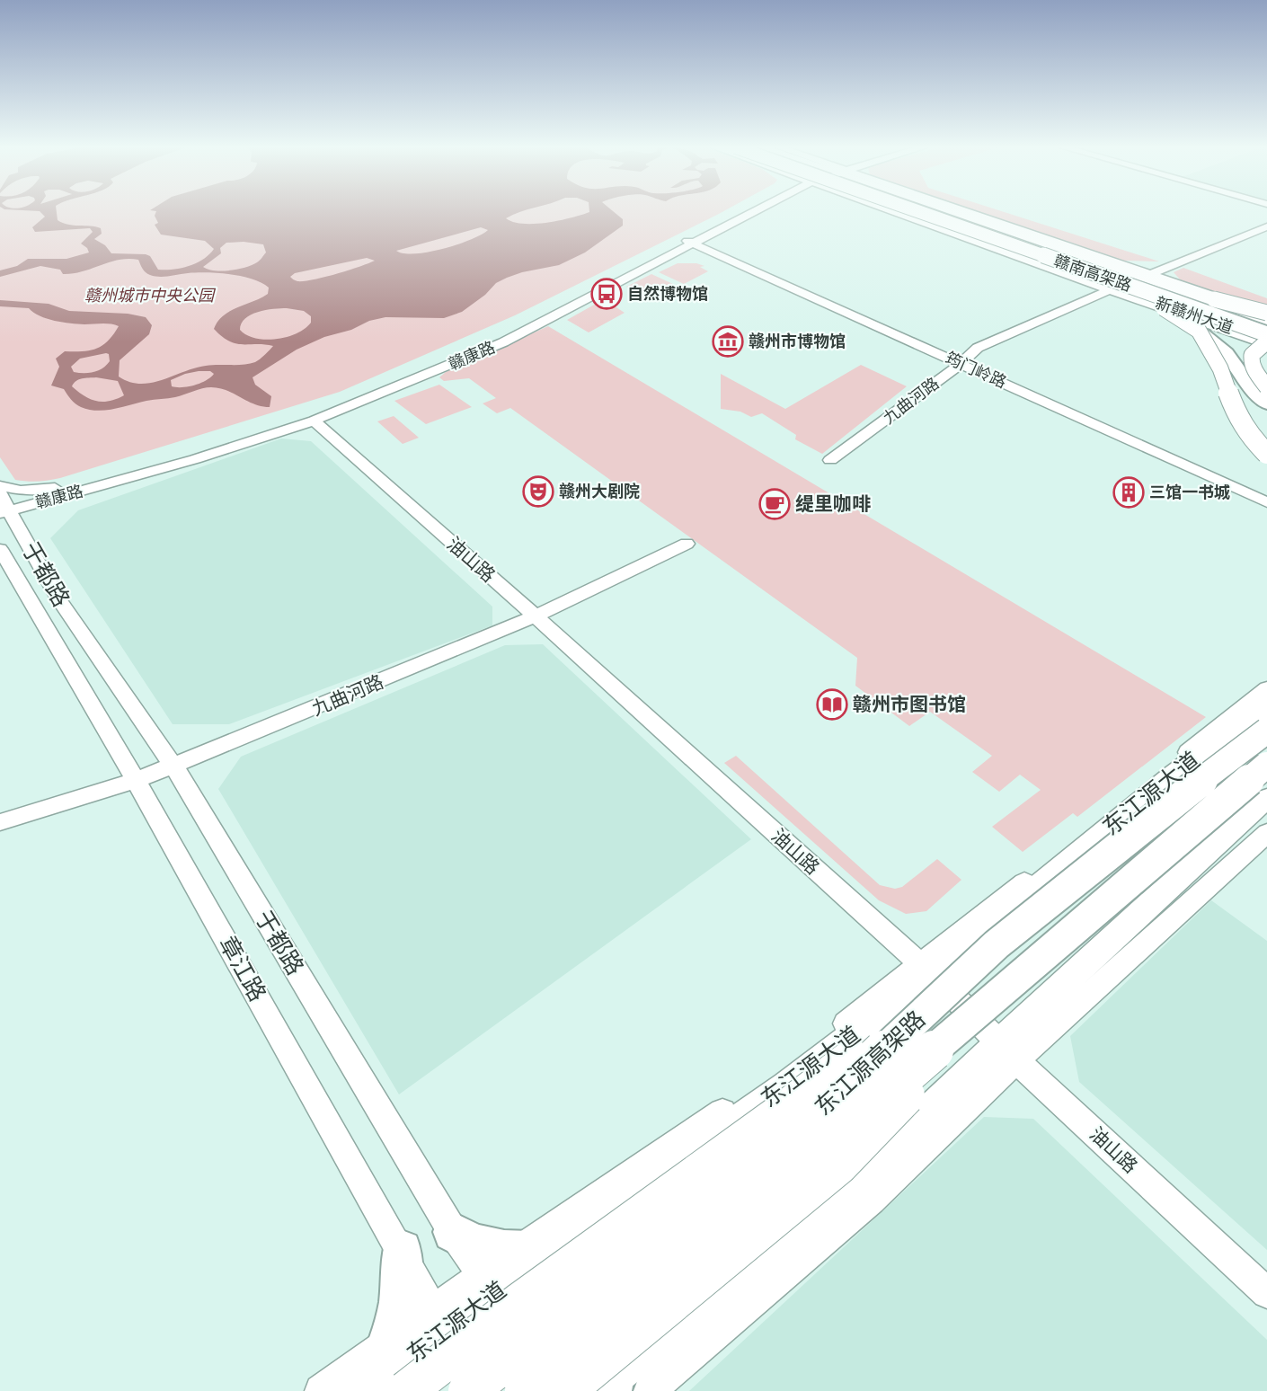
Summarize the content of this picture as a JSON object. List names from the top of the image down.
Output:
{
  "streets": {
    "highway": ["赣南高架路", "东江源高架路"],
    "main road": ["新赣州大道", "东江源大道"],
    "street": [
      "赣康路",
      "筠门岭路",
      "九曲河路",
      "油山路",
      "于都路",
      "章江路"
    ]
  },
  "crossings": [
    ["赣康路", "筠门岭路"],
    ["赣康路", "油山路"],
    ["赣康路", "于都路"],
    ["筠门岭路", "九曲河路"],
    ["九曲河路", "油山路"],
    ["九曲河路", "于都路"],
    ["九曲河路", "章江路"],
    ["油山路", "东江源大道"],
    ["东江源大道", "章江路"]
  ],
  "parks": ["赣州城市中央公园"],
  "places": {
    "bus stop": ["自然博物馆"],
    "museum": ["赣州市博物馆"],
    "theatre": ["赣州大剧院"],
    "building": ["三馆一书城"],
    "cafe": ["缇里咖啡"],
    "library": ["赣州市图书馆"]
  }
}
